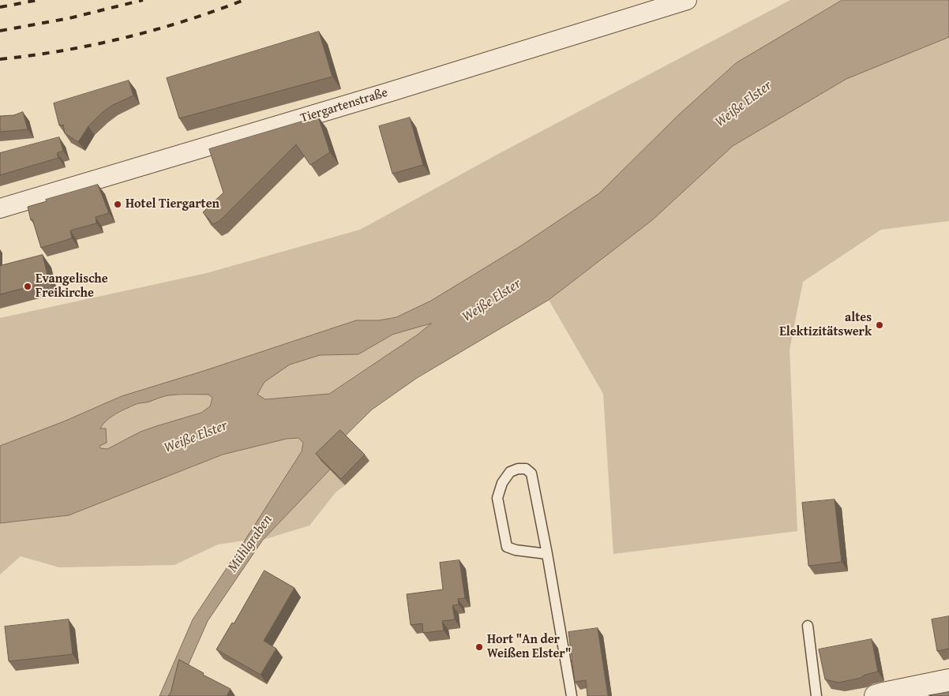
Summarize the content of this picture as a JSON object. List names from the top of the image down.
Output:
{
  "streets": {
    "street": ["Tiergartenstraße"]
  },
  "water": ["Weiße Elster", "Mühlgraben"],
  "places": [
    "Hotel Tiergarten",
    "Evangelische Freikirche",
    "altes Elektizitätswerk",
    "Hort \"An der Weißen Elster\""
  ]
}
